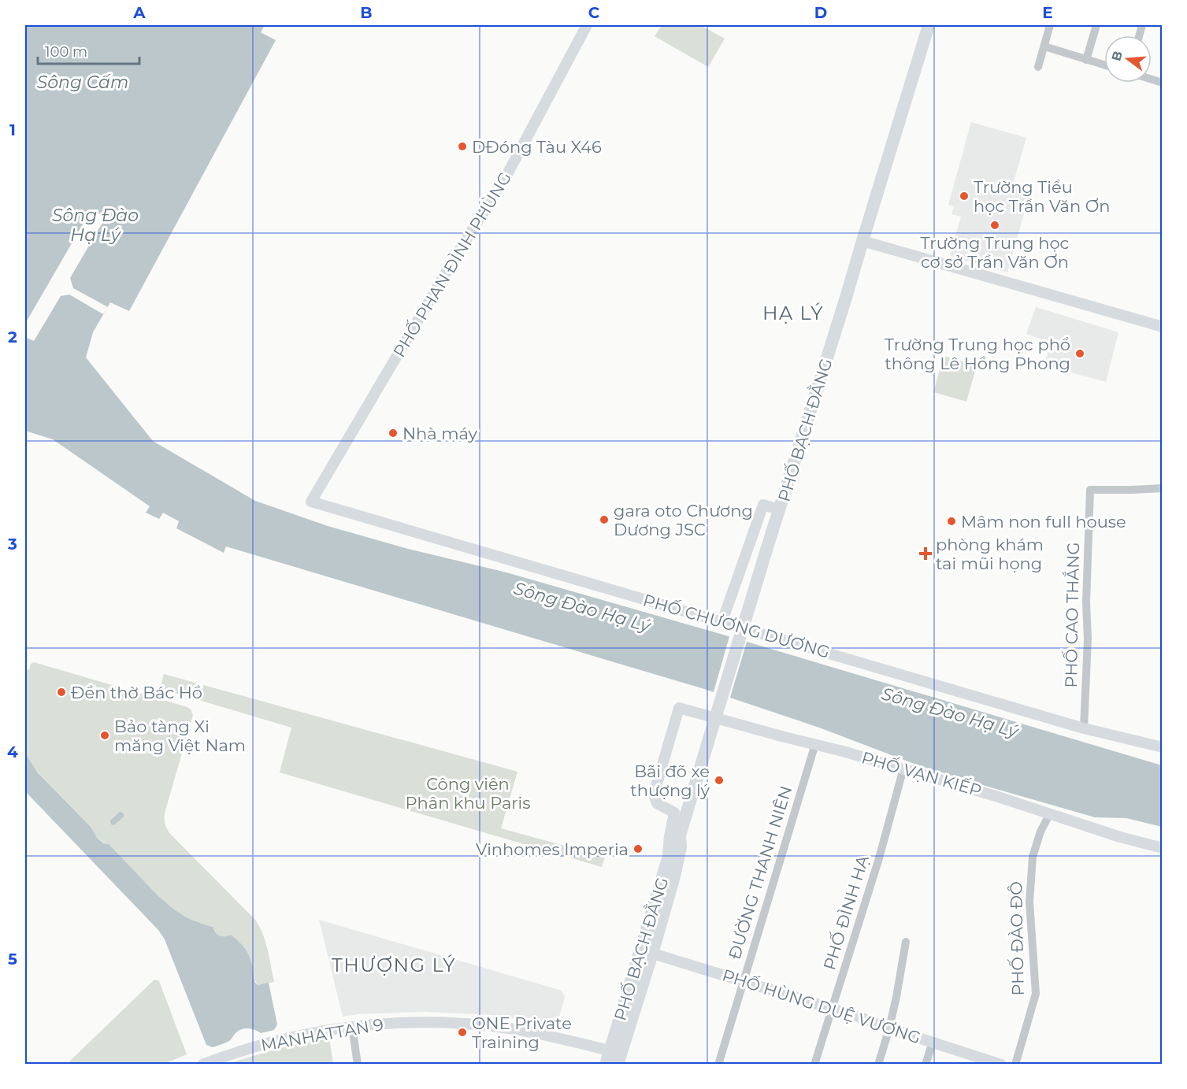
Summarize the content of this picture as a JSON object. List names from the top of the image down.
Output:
{
  "streets": {
    "main road": ["PHỐ BẠCH ĐẰNG"],
    "street": [
      "PHỐ PHAN ĐÌNH PHÙNG",
      "PHỐ CAO THẮNG",
      "PHỐ CHƯƠNG DƯƠNG",
      "PHỐ VẠN KIẾP",
      "ĐƯỜNG THANH NIÊN",
      "PHỐ ĐÌNH HẠ",
      "PHỐ ĐÀO ĐÔ",
      "PHỐ HÙNG DUỆ VƯƠNG",
      "MANHATTAN 9"
    ]
  },
  "crossings": [
    ["PHỐ PHAN ĐÌNH PHÙNG", "PHỐ CHƯƠNG DƯƠNG"],
    ["PHỐ BẠCH ĐẰNG", "PHỐ VẠN KIẾP"],
    ["PHỐ BẠCH ĐẰNG", "PHỐ HÙNG DUỆ VƯƠNG"],
    ["PHỐ BẠCH ĐẰNG", "MANHATTAN 9"],
    ["PHỐ CAO THẮNG", "PHỐ CHƯƠNG DƯƠNG"],
    ["PHỐ VẠN KIẾP", "ĐƯỜNG THANH NIÊN"],
    ["PHỐ VẠN KIẾP", "PHỐ ĐÌNH HẠ"],
    ["PHỐ VẠN KIẾP", "PHỐ ĐÀO ĐÔ"],
    ["ĐƯỜNG THANH NIÊN", "PHỐ HÙNG DUỆ VƯƠNG"],
    ["PHỐ ĐÌNH HẠ", "PHỐ HÙNG DUỆ VƯƠNG"]
  ],
  "districts": ["HẠ LÝ", "THƯỢNG LÝ"],
  "water": ["Sông Cấm", "Sông Đào Hạ Lý"],
  "parks": ["Công viên Phân khu Paris"],
  "places": {
    "other": [
      "DĐóng Tàu X46",
      "Trường Tiểu học Trần Văn Ơn",
      "Trường Trung học cơ sở Trần Văn Ơn",
      "Trường Trung học phổ thông Lê Hồng Phong",
      "Nhà máy",
      "gara oto Chương Dương JSC",
      "Mâm non full house",
      "Đền thờ Bác Hồ",
      "Bảo tàng Xi măng Việt Nam",
      "Bãi đõ xe thượng lý",
      "Vinhomes Imperia",
      "ONE Private Training"
    ],
    "health": ["phòng khám tai mũi họng"]
  },
  "scale_bar": "100 m",
  "north": "left",
  "grid": {
    "columns": [
      "A",
      "B",
      "C",
      "D",
      "E"
    ],
    "rows": [
      "1",
      "2",
      "3",
      "4",
      "5"
    ]
  }
}
